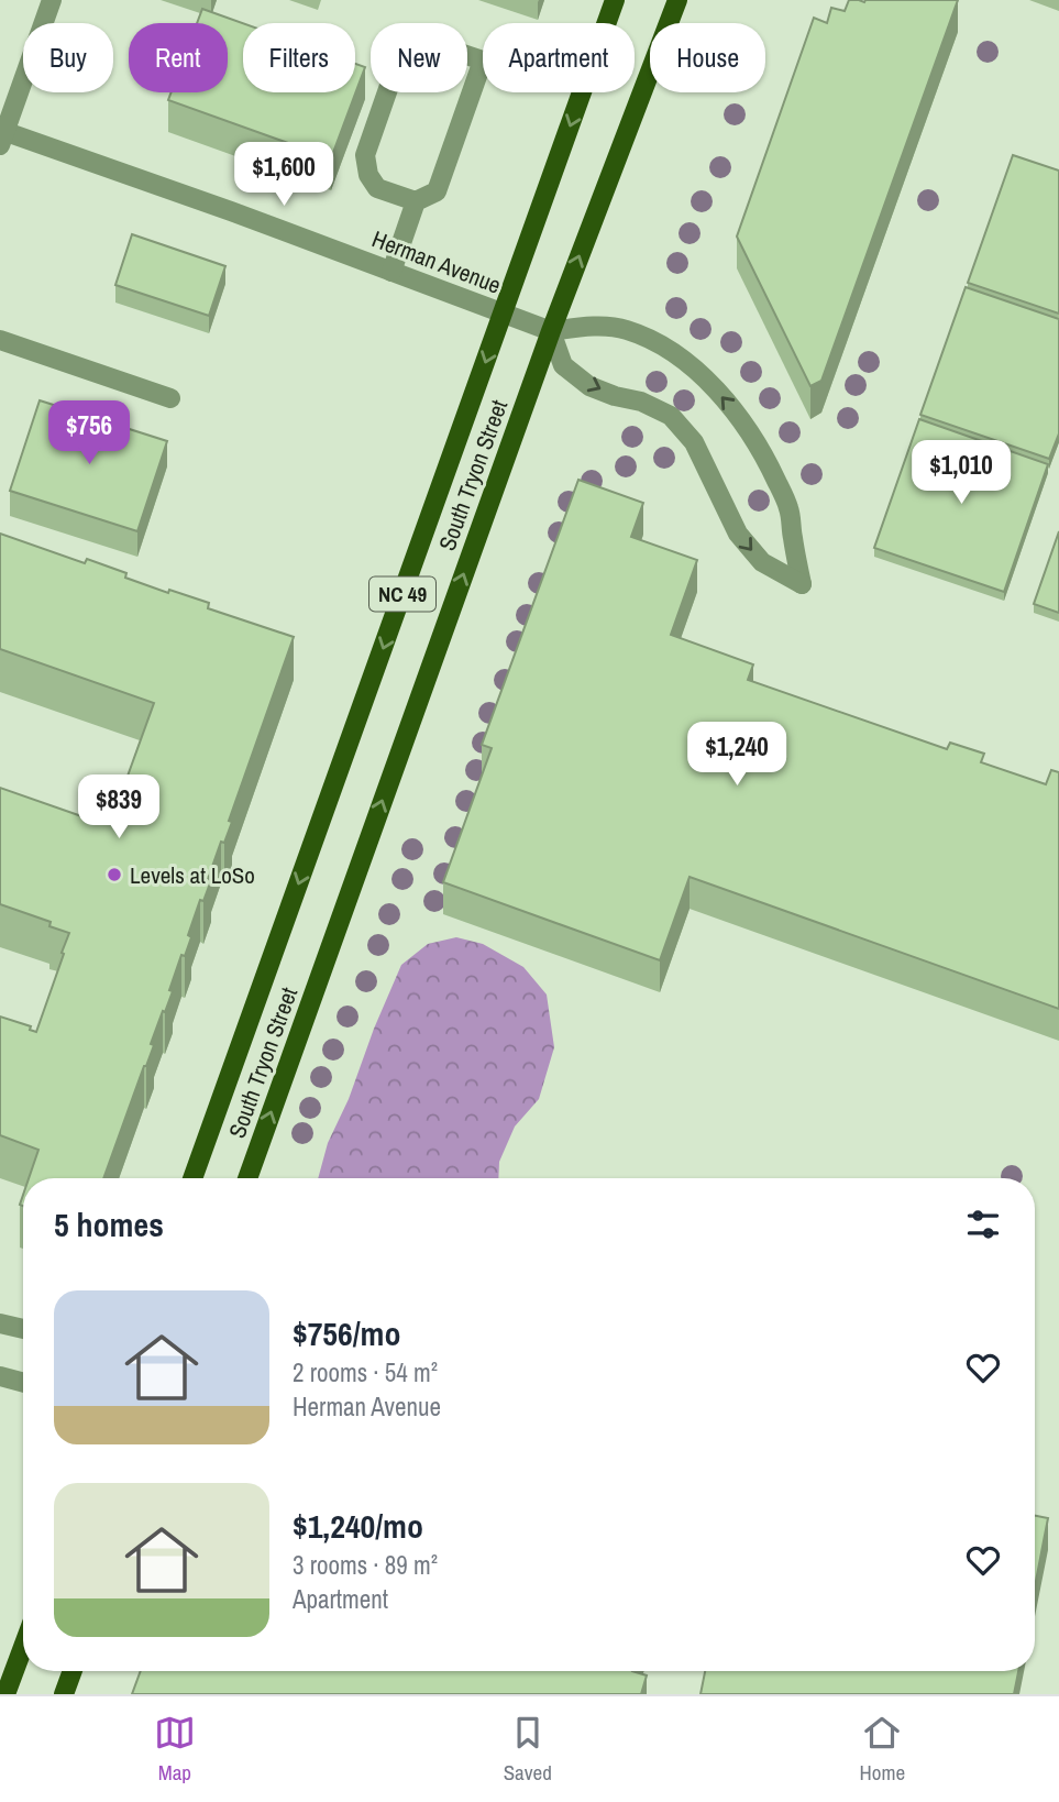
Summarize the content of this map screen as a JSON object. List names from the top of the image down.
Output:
{
  "streets": {
    "main road": ["South Tryon Street", "NC 49"],
    "street": ["Herman Avenue"]
  },
  "crossings": [
    ["Herman Avenue", "South Tryon Street"]
  ],
  "places": ["Levels at LoSo"],
  "page": {
    "chip": [
      "Buy",
      "Rent",
      "Filters",
      "New",
      "Apartment",
      "House"
    ],
    "price": [
      "$1,600",
      "$756",
      "$1,010",
      "$1,240",
      "$839"
    ],
    "heading": "5 homes",
    "list": [
      {
        "name": "$756/mo",
        "note": "2 rooms · 54 m² · Herman Avenue"
      },
      {
        "name": "$1,240/mo",
        "note": "3 rooms · 89 m² · Apartment"
      }
    ],
    "tabs": ["Map", "Saved", "Home"]
  }
}
